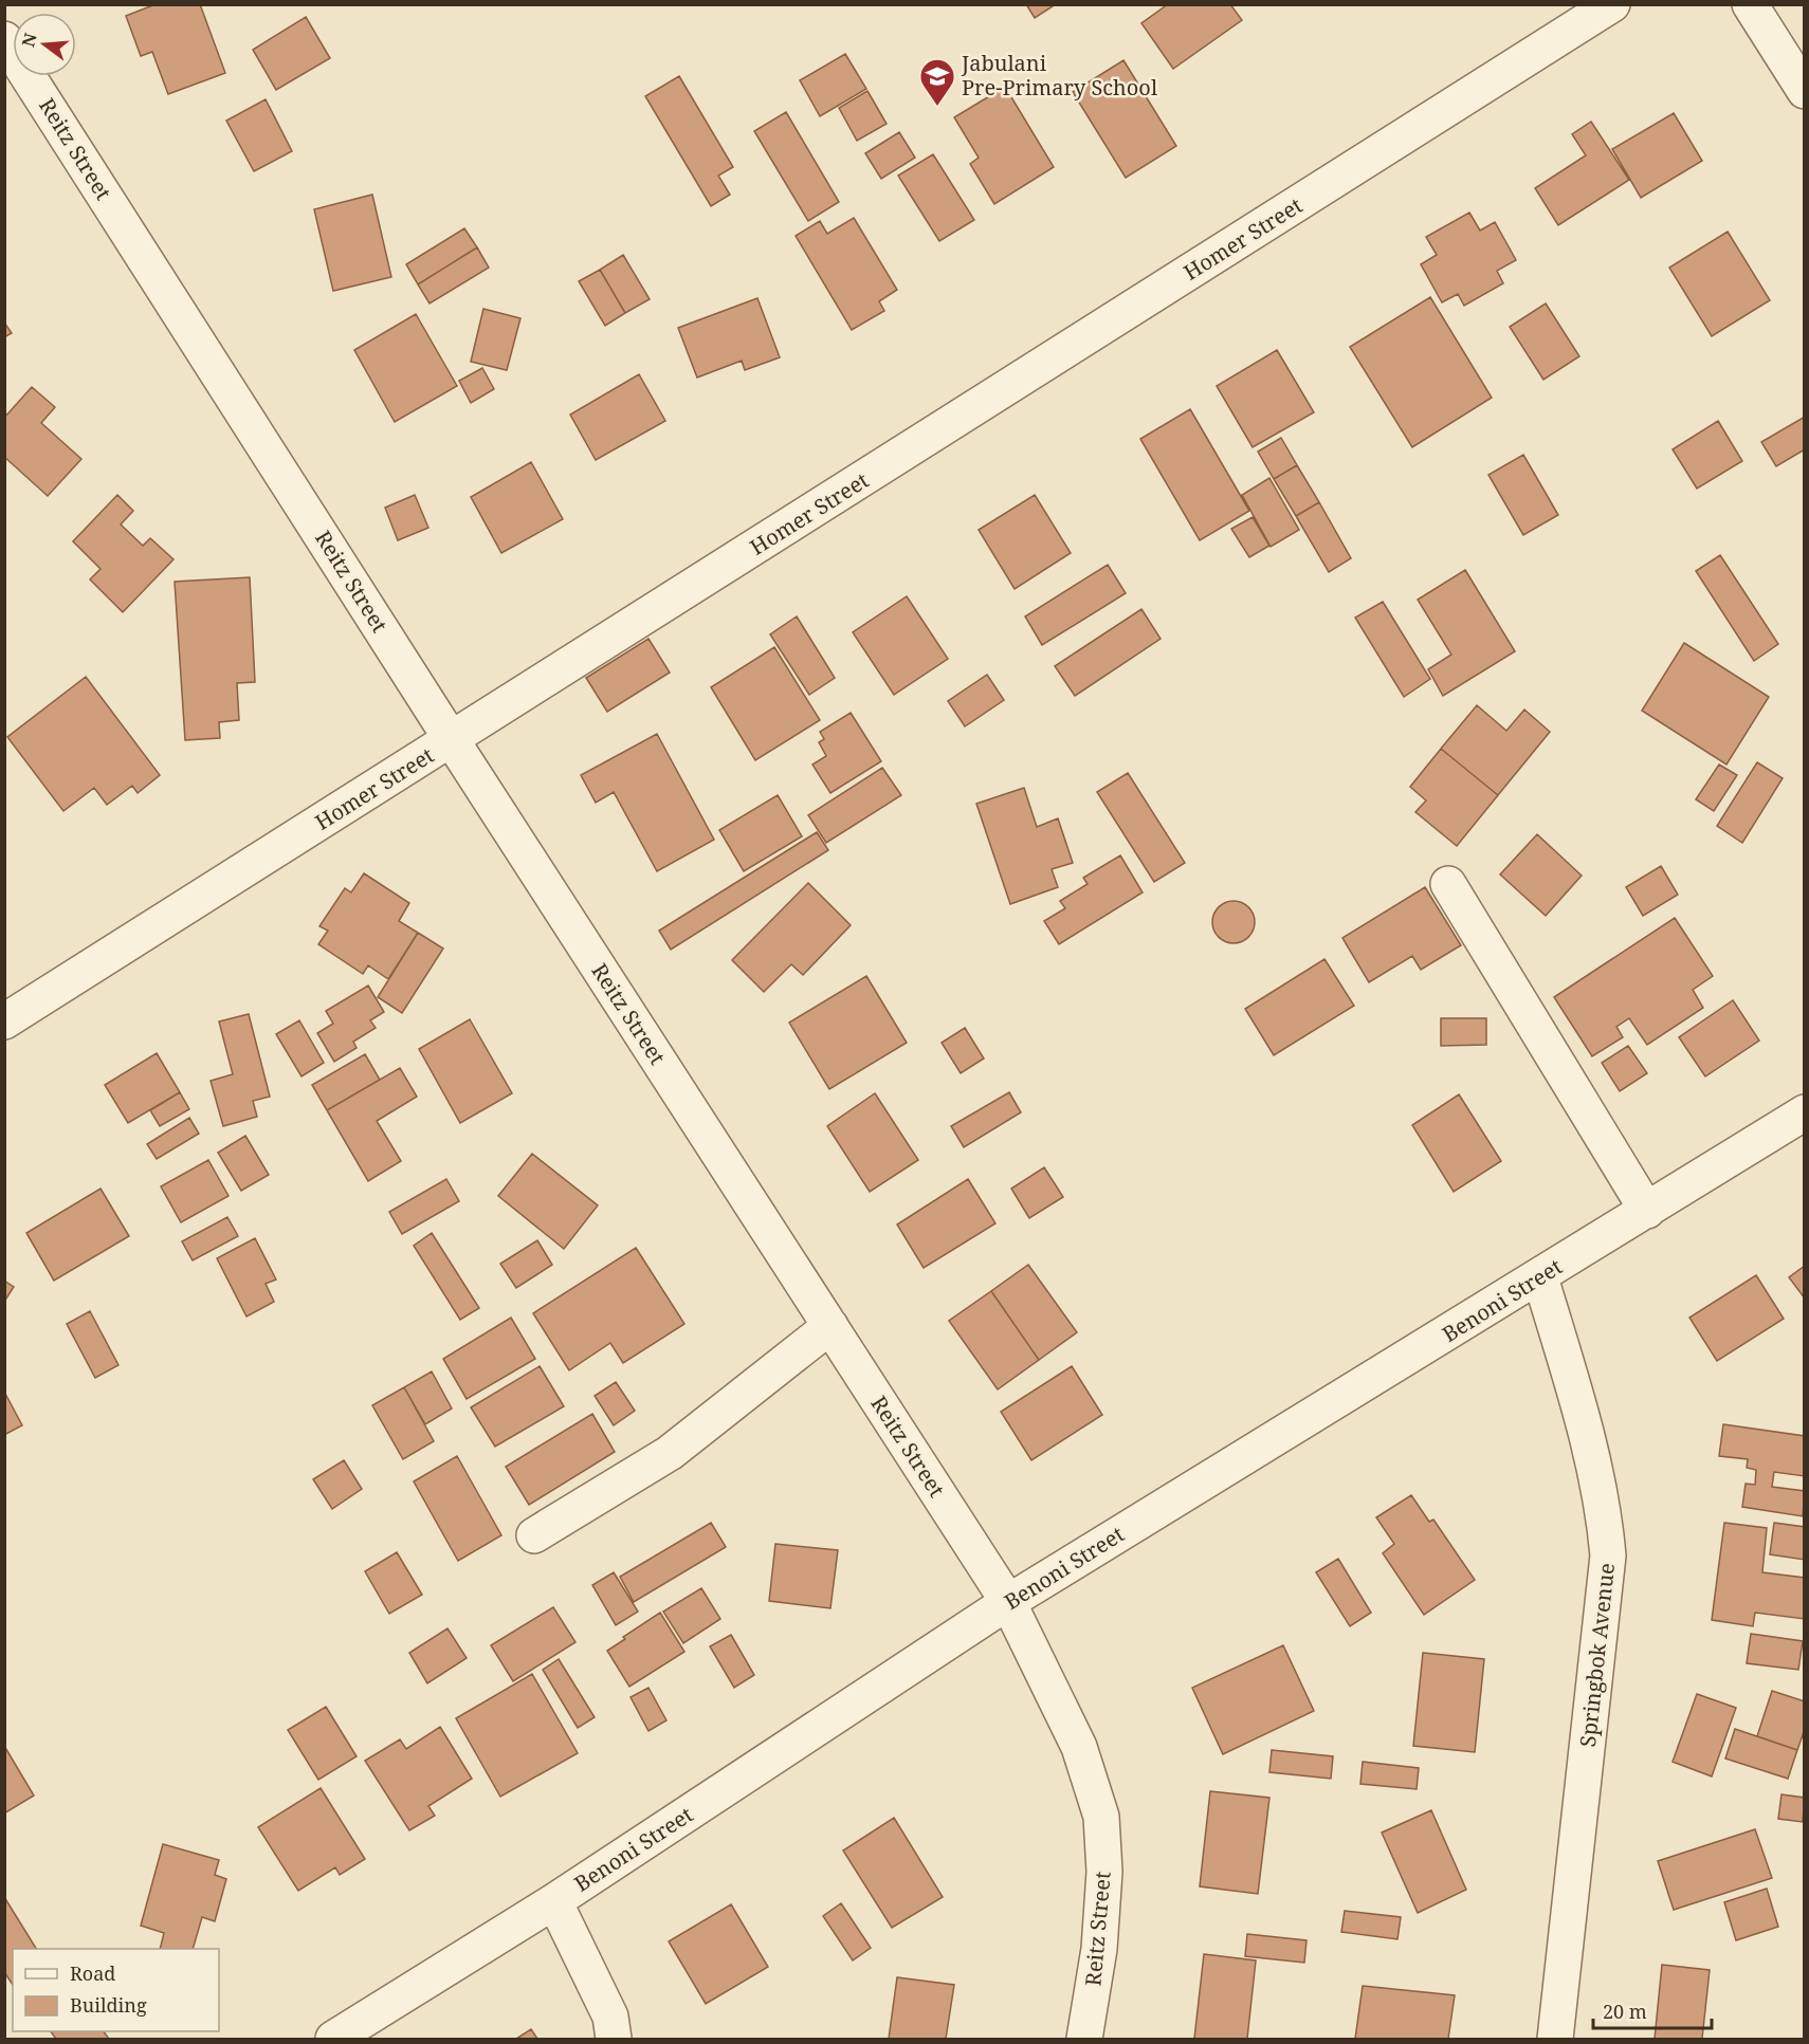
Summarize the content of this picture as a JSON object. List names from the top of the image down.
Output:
{
  "streets": {
    "street": [
      "Reitz Street",
      "Homer Street",
      "Benoni Street",
      "Springbok Avenue"
    ]
  },
  "crossings": [
    ["Reitz Street", "Homer Street"],
    ["Reitz Street", "Benoni Street"],
    ["Benoni Street", "Springbok Avenue"]
  ],
  "places": {
    "school or university": ["Jabulani Pre-Primary School"]
  },
  "legend": ["Road", "Building"],
  "scale_bar": "20 m",
  "north": "left"
}
